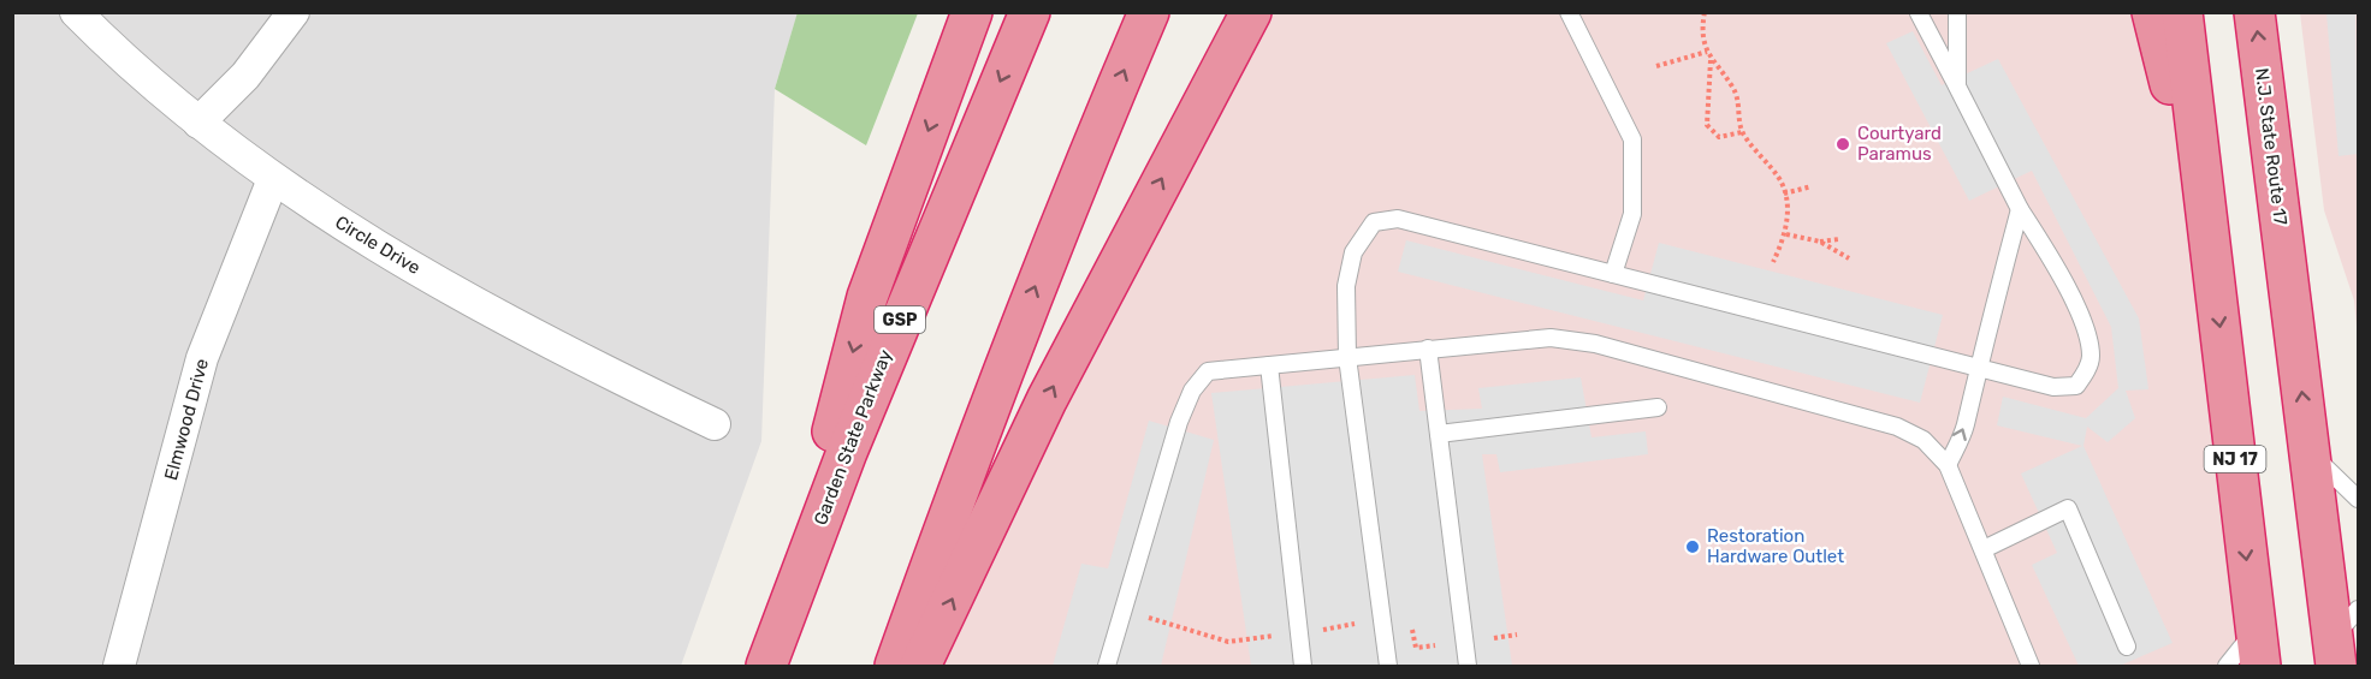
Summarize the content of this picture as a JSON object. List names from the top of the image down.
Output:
{
  "streets": {
    "highway": [
      "N.J. State Route 17",
      "GSP",
      "Garden State Parkway",
      "NJ 17"
    ],
    "street": ["Circle Drive", "Elmwood Drive"]
  },
  "crossings": [
    ["Circle Drive", "Elmwood Drive"]
  ],
  "places": ["Courtyard Paramus", "Restoration Hardware Outlet"]
}
